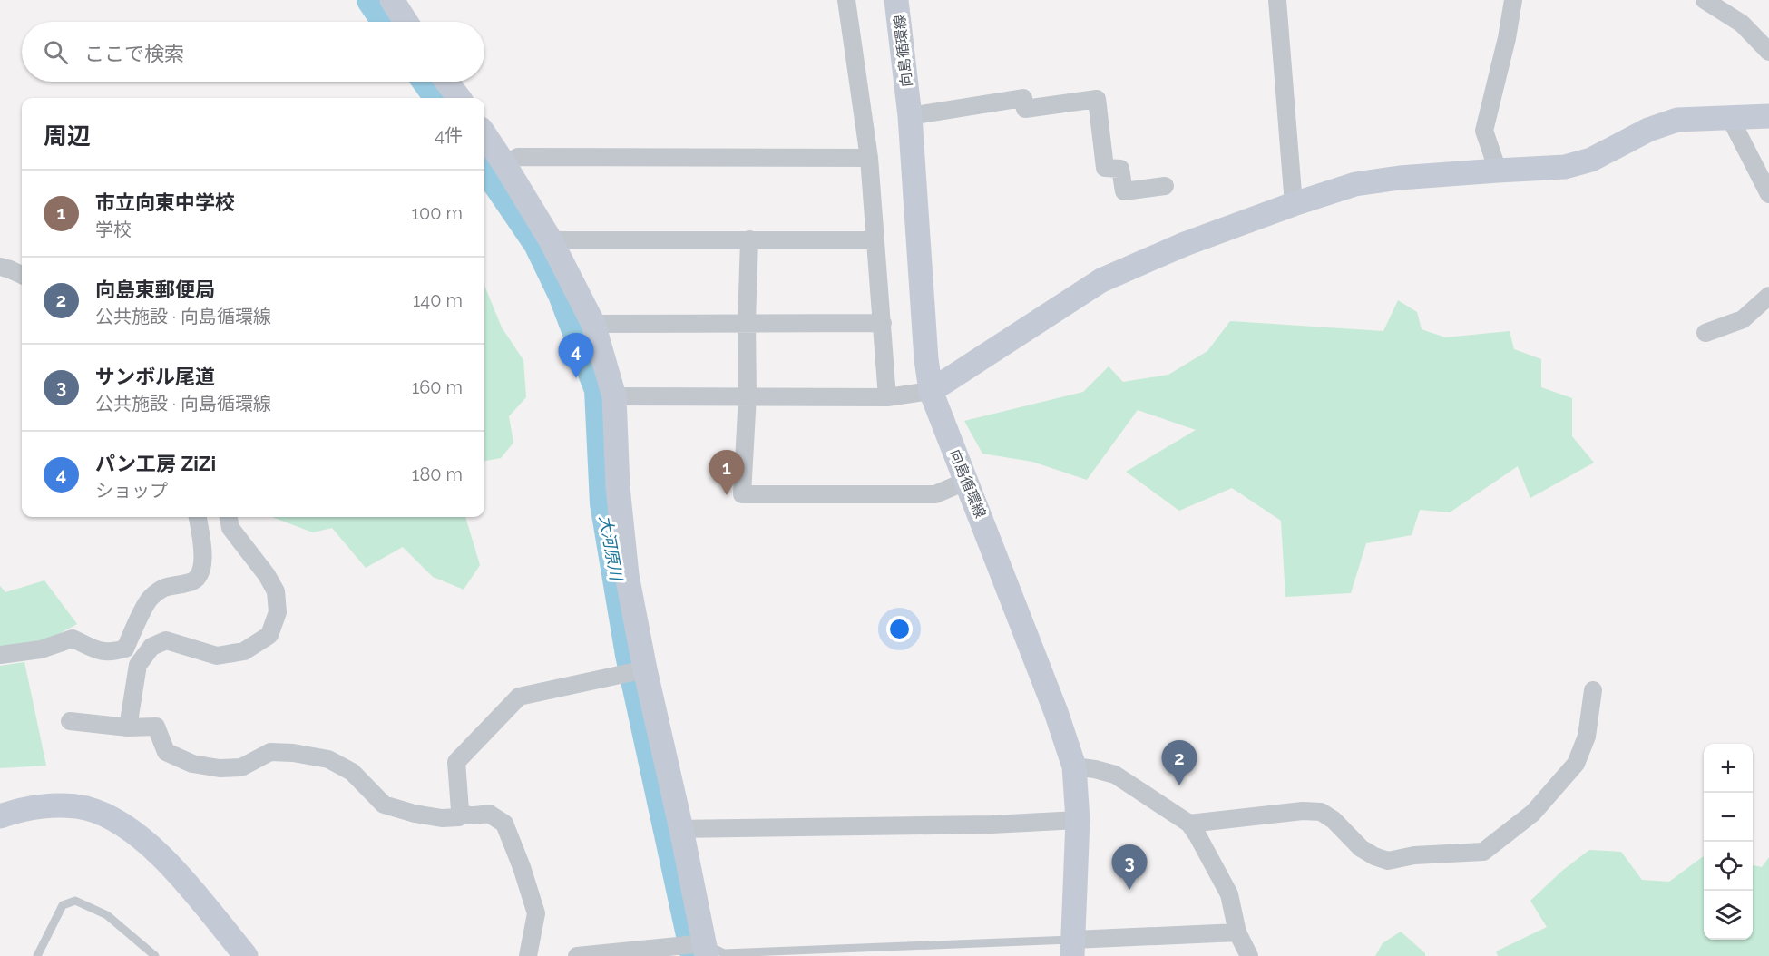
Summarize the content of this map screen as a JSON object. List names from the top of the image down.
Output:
{
  "streets": {
    "street": ["向島循環線"]
  },
  "water": ["大河原川"],
  "page": {
    "search": "ここで検索",
    "heading": ["周辺", "4件"],
    "list": [
      {
        "mark": "1",
        "name": "市立向東中学校",
        "note": "学校",
        "value": "100 m"
      },
      {
        "mark": "2",
        "name": "向島東郵便局",
        "note": "公共施設 · 向島循環線",
        "value": "140 m"
      },
      {
        "mark": "3",
        "name": "サンボル尾道",
        "note": "公共施設 · 向島循環線",
        "value": "160 m"
      },
      {
        "mark": "4",
        "name": "パン工房 ZiZi",
        "note": "ショップ",
        "value": "180 m"
      }
    ],
    "pins": [
      "4",
      "1",
      "2",
      "3"
    ],
    "map_buttons": ["+", "−"]
  }
}
